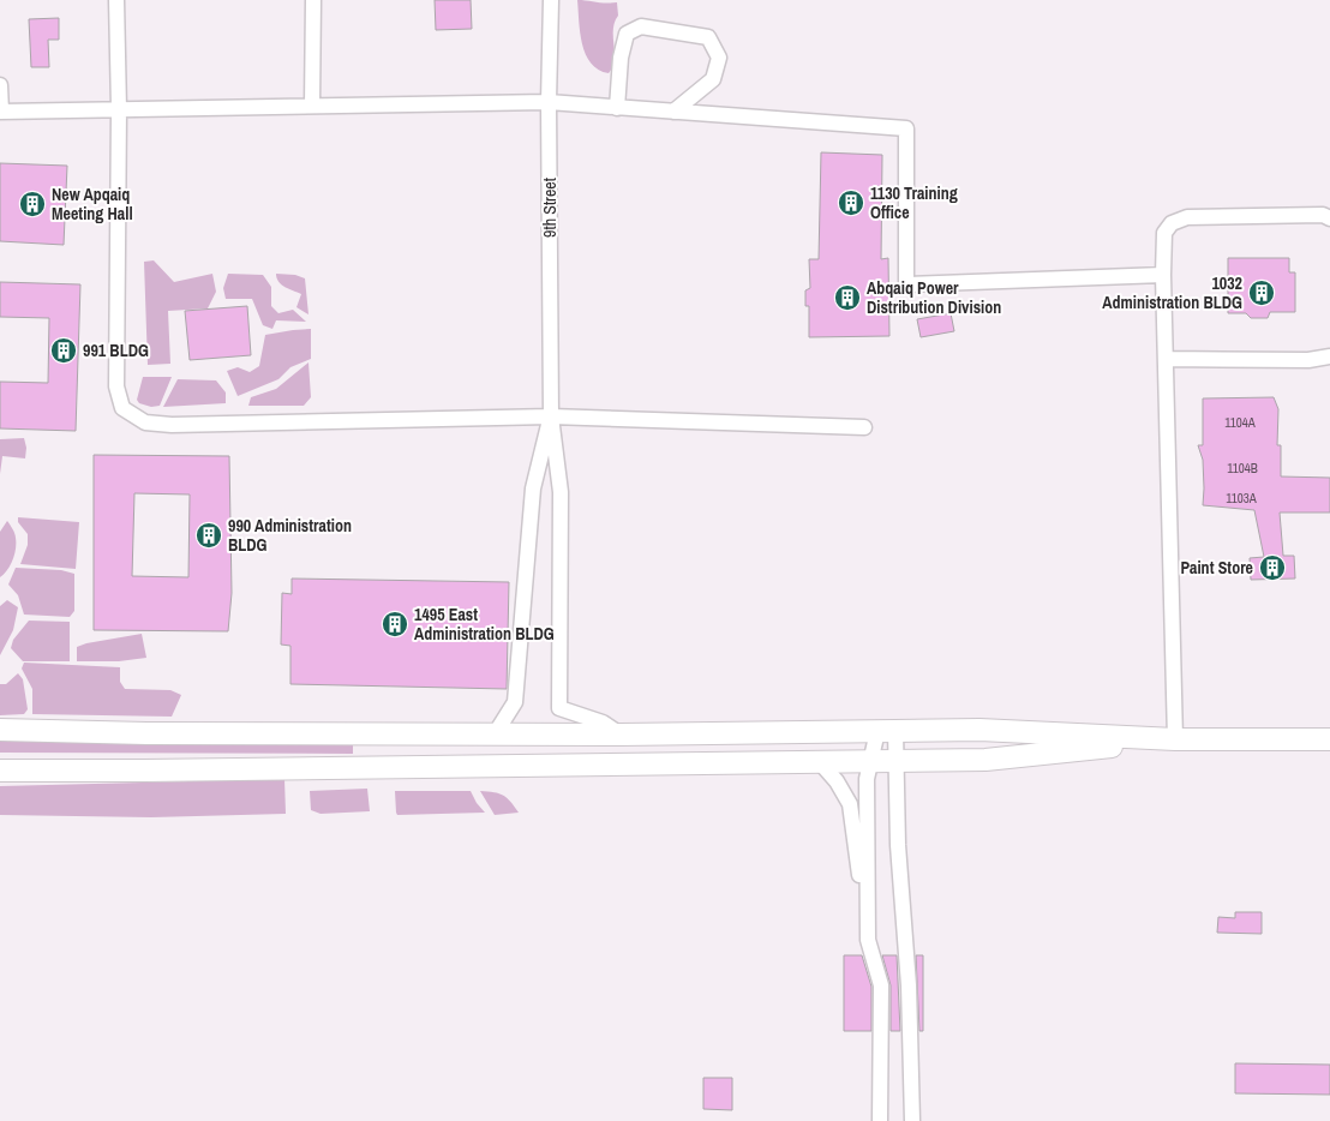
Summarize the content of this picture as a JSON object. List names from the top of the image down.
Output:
{
  "streets": {
    "street": ["9th Street"]
  },
  "places": {
    "building": [
      "1130 Training Office",
      "New Apqaiq Meeting Hall",
      "1032 Administration BLDG",
      "Abqaiq Power Distribution Division",
      "991 BLDG",
      "990 Administration BLDG",
      "Paint Store",
      "1495 East Administration BLDG"
    ]
  },
  "house_numbers": ["1104A", "1104B", "1103A"]
}
